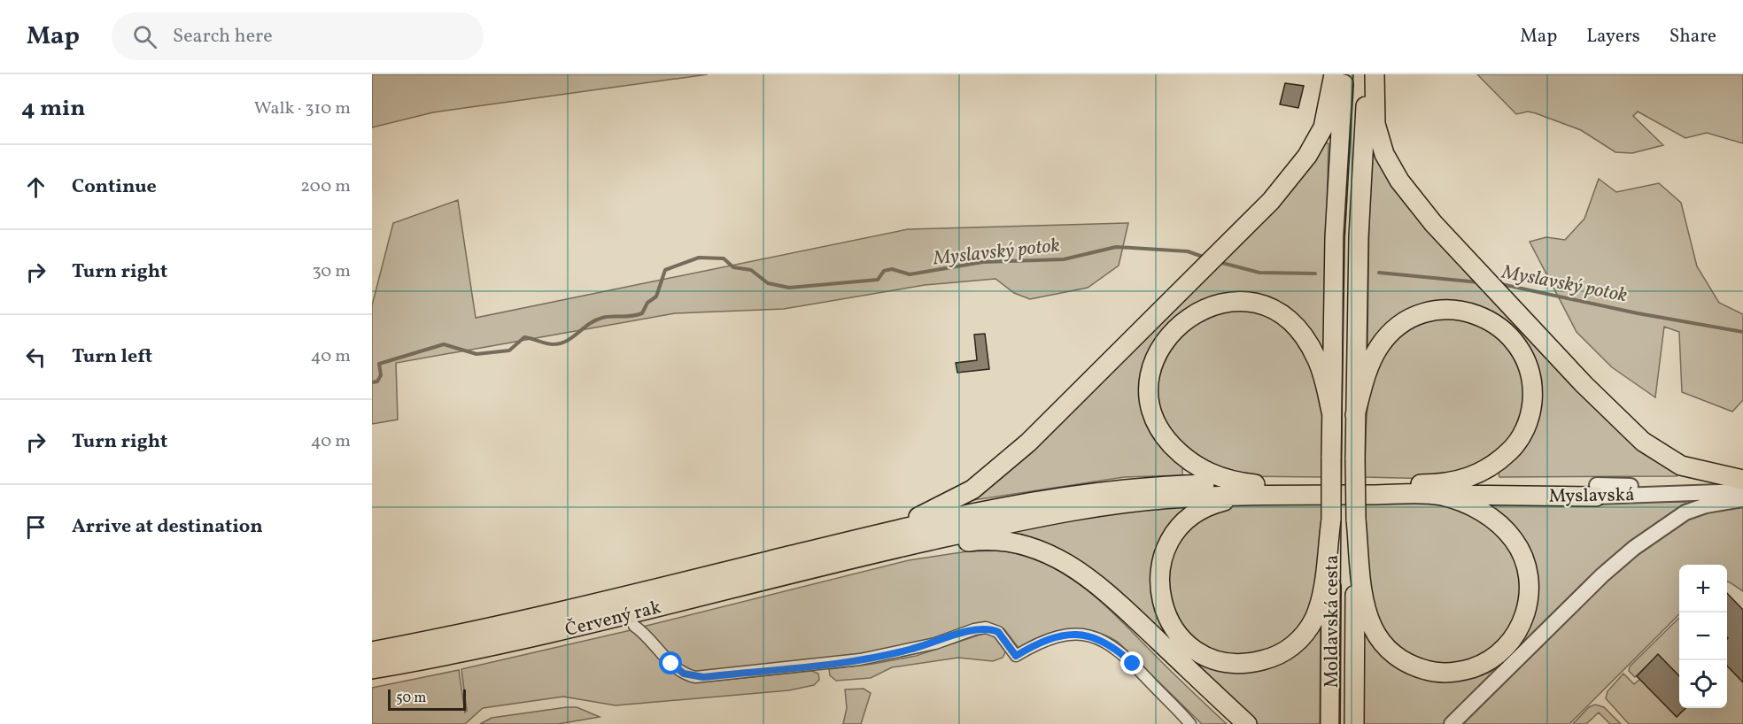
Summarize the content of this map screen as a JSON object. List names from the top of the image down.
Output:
{
  "streets": {
    "highway": ["Myslavská", "Červený rak", "Moldavská cesta"]
  },
  "water": ["Myslavský potok"],
  "scale_bar": "50 m",
  "page": {
    "header": "Map",
    "search": "Search here",
    "nav": ["Map", "Layers", "Share"],
    "heading": ["4 min", "Walk · 310 m"],
    "list": [
      ["Continue", "200 m"],
      ["Turn right", "30 m"],
      ["Turn left", "40 m"],
      ["Turn right", "40 m"],
      "Arrive at destination"
    ],
    "map_buttons": ["+", "−"],
    "scale": "50 m"
  }
}
